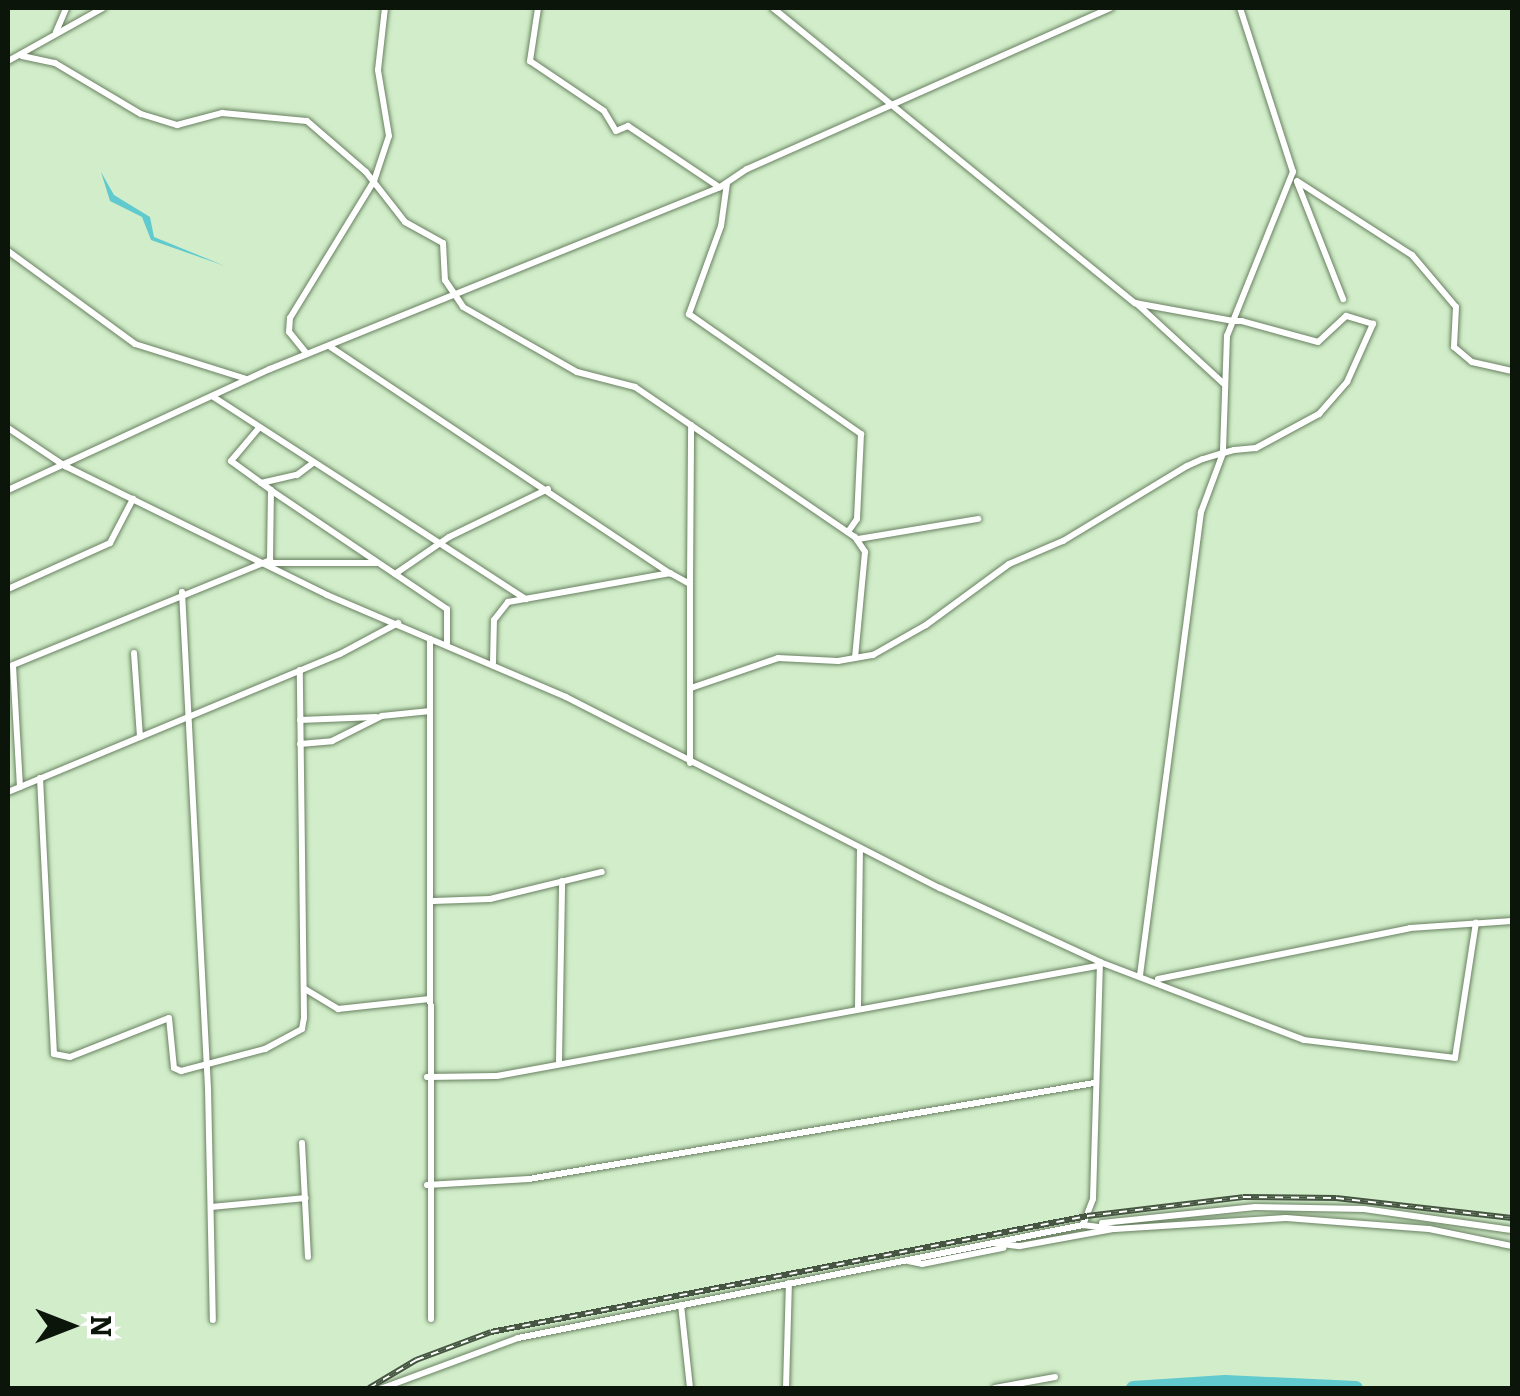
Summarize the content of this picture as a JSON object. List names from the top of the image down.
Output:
{
  "north": "right"
}
